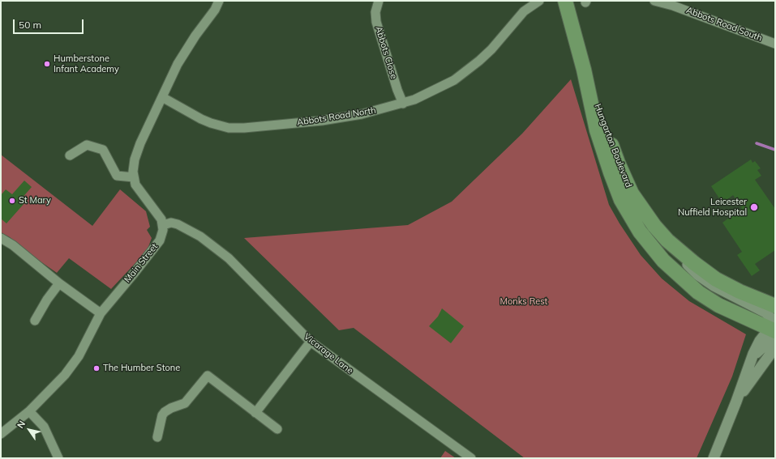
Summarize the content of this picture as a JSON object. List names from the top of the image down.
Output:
{
  "streets": {
    "highway": ["Hungarton Boulevard"],
    "street": [
      "Abbots Road South",
      "Abbots Close",
      "Abbots Road North",
      "Main Street",
      "Vicarage Lane"
    ]
  },
  "crossings": [
    ["Abbots Close", "Abbots Road North"],
    ["Main Street", "Vicarage Lane"]
  ],
  "parks": ["Monks Rest"],
  "places": [
    "Humberstone Infant Academy",
    "St Mary",
    "Leicester Nuffield Hospital",
    "The Humber Stone"
  ],
  "scale_bar": "50 m",
  "north": "top left"
}
